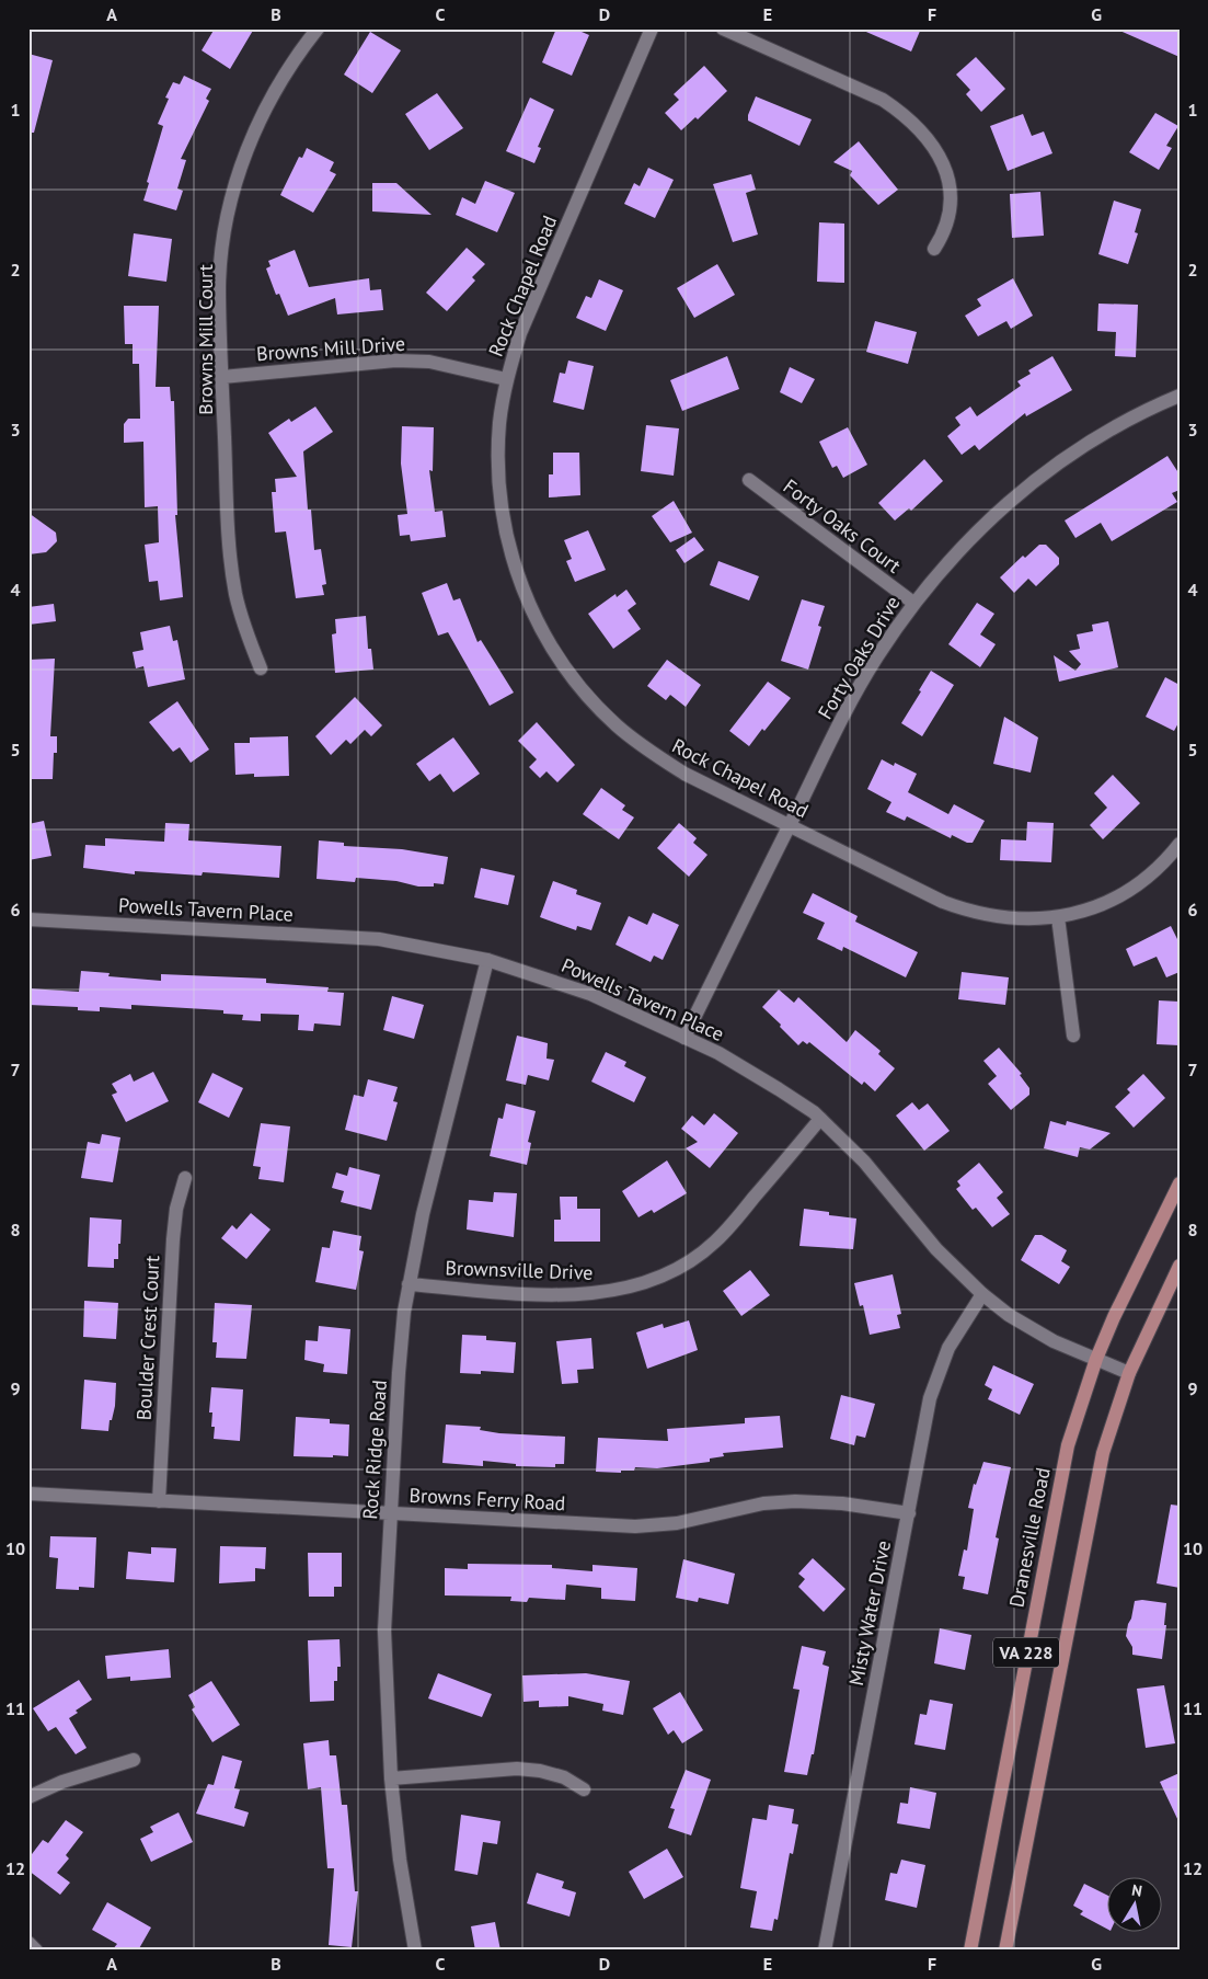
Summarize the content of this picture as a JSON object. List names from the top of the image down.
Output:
{
  "streets": {
    "main road": ["Dranesville Road", "VA 228"],
    "street": [
      "Rock Chapel Road",
      "Browns Mill Court",
      "Browns Mill Drive",
      "Forty Oaks Court",
      "Forty Oaks Drive",
      "Powells Tavern Place",
      "Brownsville Drive",
      "Boulder Crest Court",
      "Rock Ridge Road",
      "Browns Ferry Road",
      "Misty Water Drive"
    ]
  },
  "crossings": [
    ["Rock Chapel Road", "Browns Mill Drive"],
    ["Rock Chapel Road", "Forty Oaks Drive"],
    ["Browns Mill Court", "Browns Mill Drive"],
    ["Forty Oaks Court", "Forty Oaks Drive"],
    ["Forty Oaks Drive", "Powells Tavern Place"],
    ["Powells Tavern Place", "Brownsville Drive"],
    ["Powells Tavern Place", "Rock Ridge Road"],
    ["Powells Tavern Place", "Dranesville Road"],
    ["Powells Tavern Place", "Misty Water Drive"],
    ["Powells Tavern Place", "VA 228"],
    ["Brownsville Drive", "Rock Ridge Road"],
    ["Boulder Crest Court", "Browns Ferry Road"],
    ["Rock Ridge Road", "Browns Ferry Road"],
    ["Browns Ferry Road", "Misty Water Drive"]
  ],
  "north": "top",
  "grid": {
    "columns": [
      "A",
      "B",
      "C",
      "D",
      "E",
      "F",
      "G"
    ],
    "rows": [
      "1",
      "2",
      "3",
      "4",
      "5",
      "6",
      "7",
      "8",
      "9",
      "10",
      "11",
      "12"
    ]
  }
}
